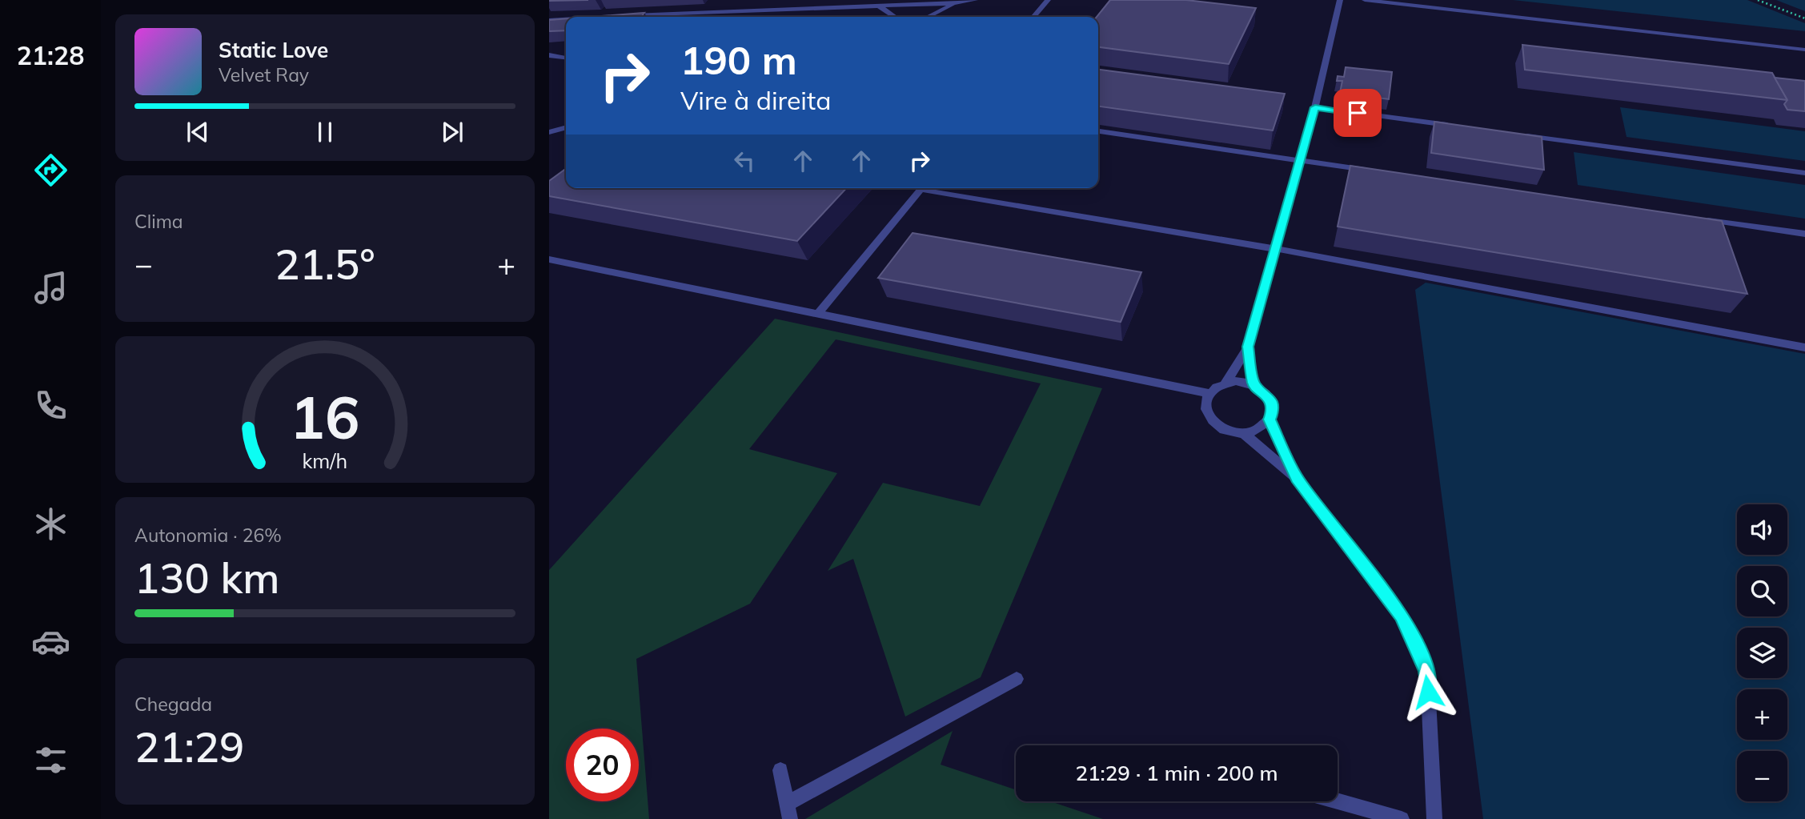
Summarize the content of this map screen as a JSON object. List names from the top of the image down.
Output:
{
  "page": {
    "tabs": "21:28",
    "turn": ["190 m", "Vire à direita"],
    "song": ["Static Love", "Velvet Ray"],
    "tile": [
      "Clima",
      ["Autonomia · 26%", "130 km"],
      ["Chegada", "21:29"]
    ],
    "heat": ["−", "21.5°", "+"],
    "map_buttons": ["+", "−"],
    "limit": "20",
    "trip": "21:29 · 1 min · 200 m",
    "gauge": ["16", "km/h"]
  }
}
